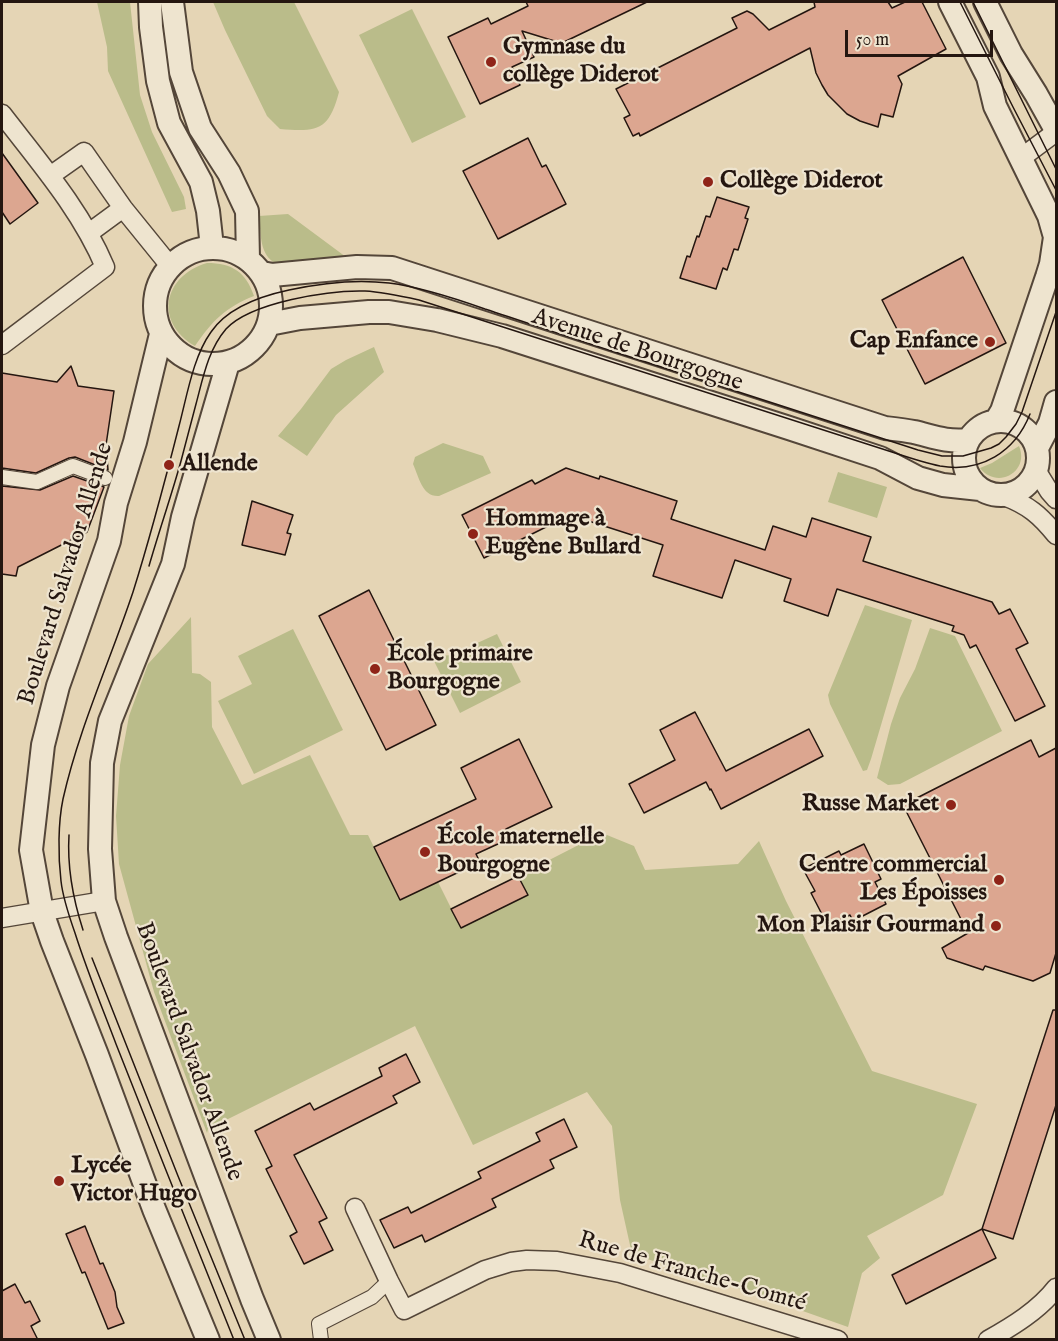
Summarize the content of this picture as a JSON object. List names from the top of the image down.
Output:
{
  "streets": {
    "street": ["Avenue de Bourgogne", "Boulevard Salvador Allende", "Rue de Franche-Comté"]
  },
  "crossings": [
    ["Avenue de Bourgogne", "Boulevard Salvador Allende"]
  ],
  "places": [
    "Gymnase du collège Diderot",
    "Collège Diderot",
    "Cap Enfance",
    "Allende",
    "Hommage à Eugène Bullard",
    "École primaire Bourgogne",
    "Russe Market",
    "École maternelle Bourgogne",
    "Centre commercial Les Époisses",
    "Mon Plaisir Gourmand",
    "Lycée Victor Hugo"
  ],
  "scale_bar": "50 m"
}
